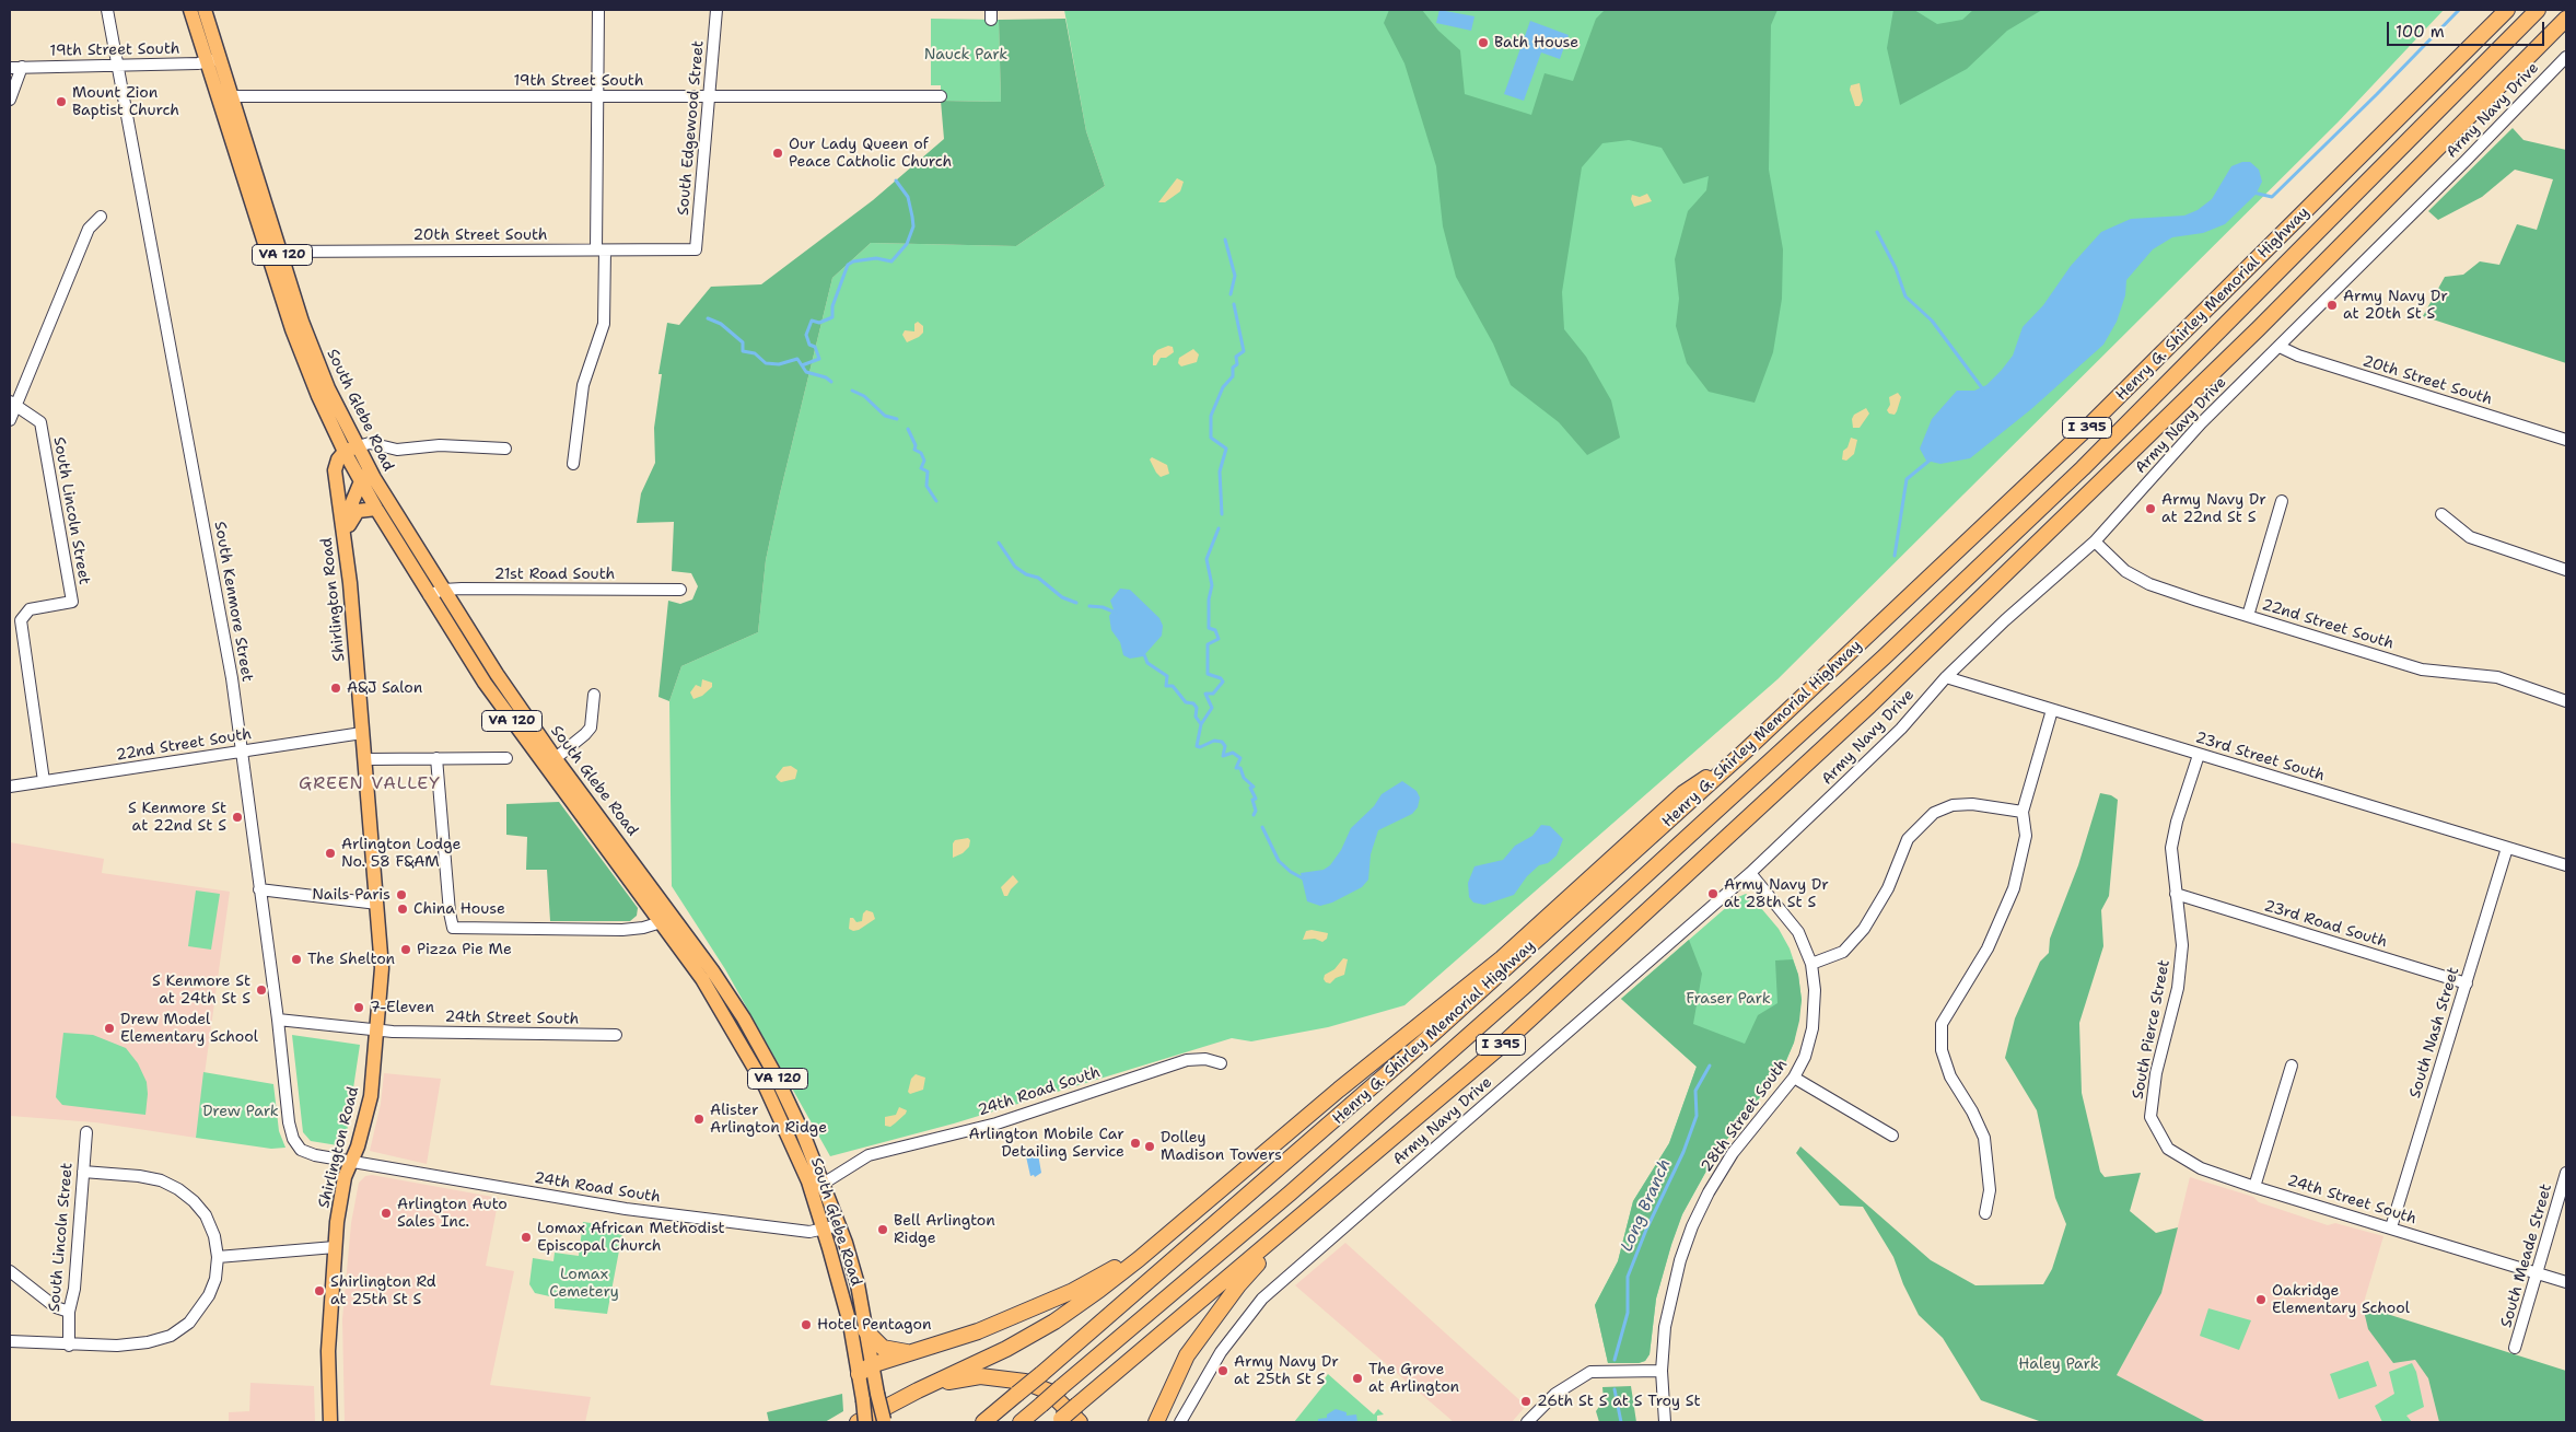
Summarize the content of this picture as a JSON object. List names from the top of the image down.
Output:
{
  "streets": {
    "highway": ["Henry G. Shirley Memorial Highway", "I 395"],
    "main road": ["VA 120", "South Glebe Road", "Shirlington Road"],
    "street": [
      "19th Street South",
      "Army Navy Drive",
      "South Edgewood Street",
      "20th Street South",
      "South Lincoln Street",
      "21st Road South",
      "South Kenmore Street",
      "22nd Street South",
      "23rd Street South",
      "23rd Road South",
      "24th Street South",
      "South Pierce Street",
      "South Nash Street",
      "24th Road South",
      "28th Street South",
      "South Meade Street"
    ]
  },
  "crossings": [
    ["19th Street South", "South Edgewood Street"],
    ["19th Street South", "South Glebe Road"],
    ["19th Street South", "South Kenmore Street"],
    ["Army Navy Drive", "20th Street South"],
    ["Army Navy Drive", "22nd Street South"],
    ["Army Navy Drive", "23rd Street South"],
    ["Army Navy Drive", "28th Street South"],
    ["South Edgewood Street", "20th Street South"],
    ["20th Street South", "South Glebe Road"],
    ["South Glebe Road", "21st Road South"],
    ["South Glebe Road", "Shirlington Road"],
    ["South Glebe Road", "24th Road South"],
    ["South Lincoln Street", "22nd Street South"],
    ["Shirlington Road", "South Kenmore Street"],
    ["Shirlington Road", "22nd Street South"],
    ["Shirlington Road", "24th Street South"],
    ["Shirlington Road", "24th Road South"],
    ["South Kenmore Street", "22nd Street South"],
    ["South Kenmore Street", "24th Street South"],
    ["South Kenmore Street", "24th Road South"],
    ["23rd Street South", "South Pierce Street"],
    ["23rd Street South", "South Nash Street"],
    ["23rd Road South", "South Pierce Street"],
    ["23rd Road South", "South Nash Street"],
    ["24th Street South", "South Pierce Street"],
    ["24th Street South", "South Nash Street"],
    ["24th Street South", "South Meade Street"]
  ],
  "districts": ["GREEN VALLEY"],
  "water": ["Long Branch"],
  "parks": [
    "Nauck Park",
    "Fraser Park",
    "Drew Park",
    "Lomax Cemetery",
    "Haley Park"
  ],
  "places": [
    "Bath House",
    "Mount Zion Baptist Church",
    "Our Lady Queen of Peace Catholic Church",
    "Army Navy Dr at 20th St S",
    "Army Navy Dr at 22nd St S",
    "A&J Salon",
    "S Kenmore St at 22nd St S",
    "Arlington Lodge No. 58 F&AM",
    "Army Navy Dr at 28th St S",
    "Nails Paris",
    "China House",
    "Pizza Pie Me",
    "The Shelton",
    "S Kenmore St at 24th St S",
    "7-Eleven",
    "Drew Model Elementary School",
    "Alister Arlington Ridge",
    "Arlington Mobile Car Detailing Service",
    "Dolley Madison Towers",
    "Arlington Auto Sales Inc.",
    "Bell Arlington Ridge",
    "Lomax African Methodist Episcopal Church",
    "Shirlington Rd at 25th St S",
    "Oakridge Elementary School",
    "Hotel Pentagon",
    "Army Navy Dr at 25th St S",
    "The Grove at Arlington",
    "26th St S at S Troy St"
  ],
  "scale_bar": "100 m"
}
